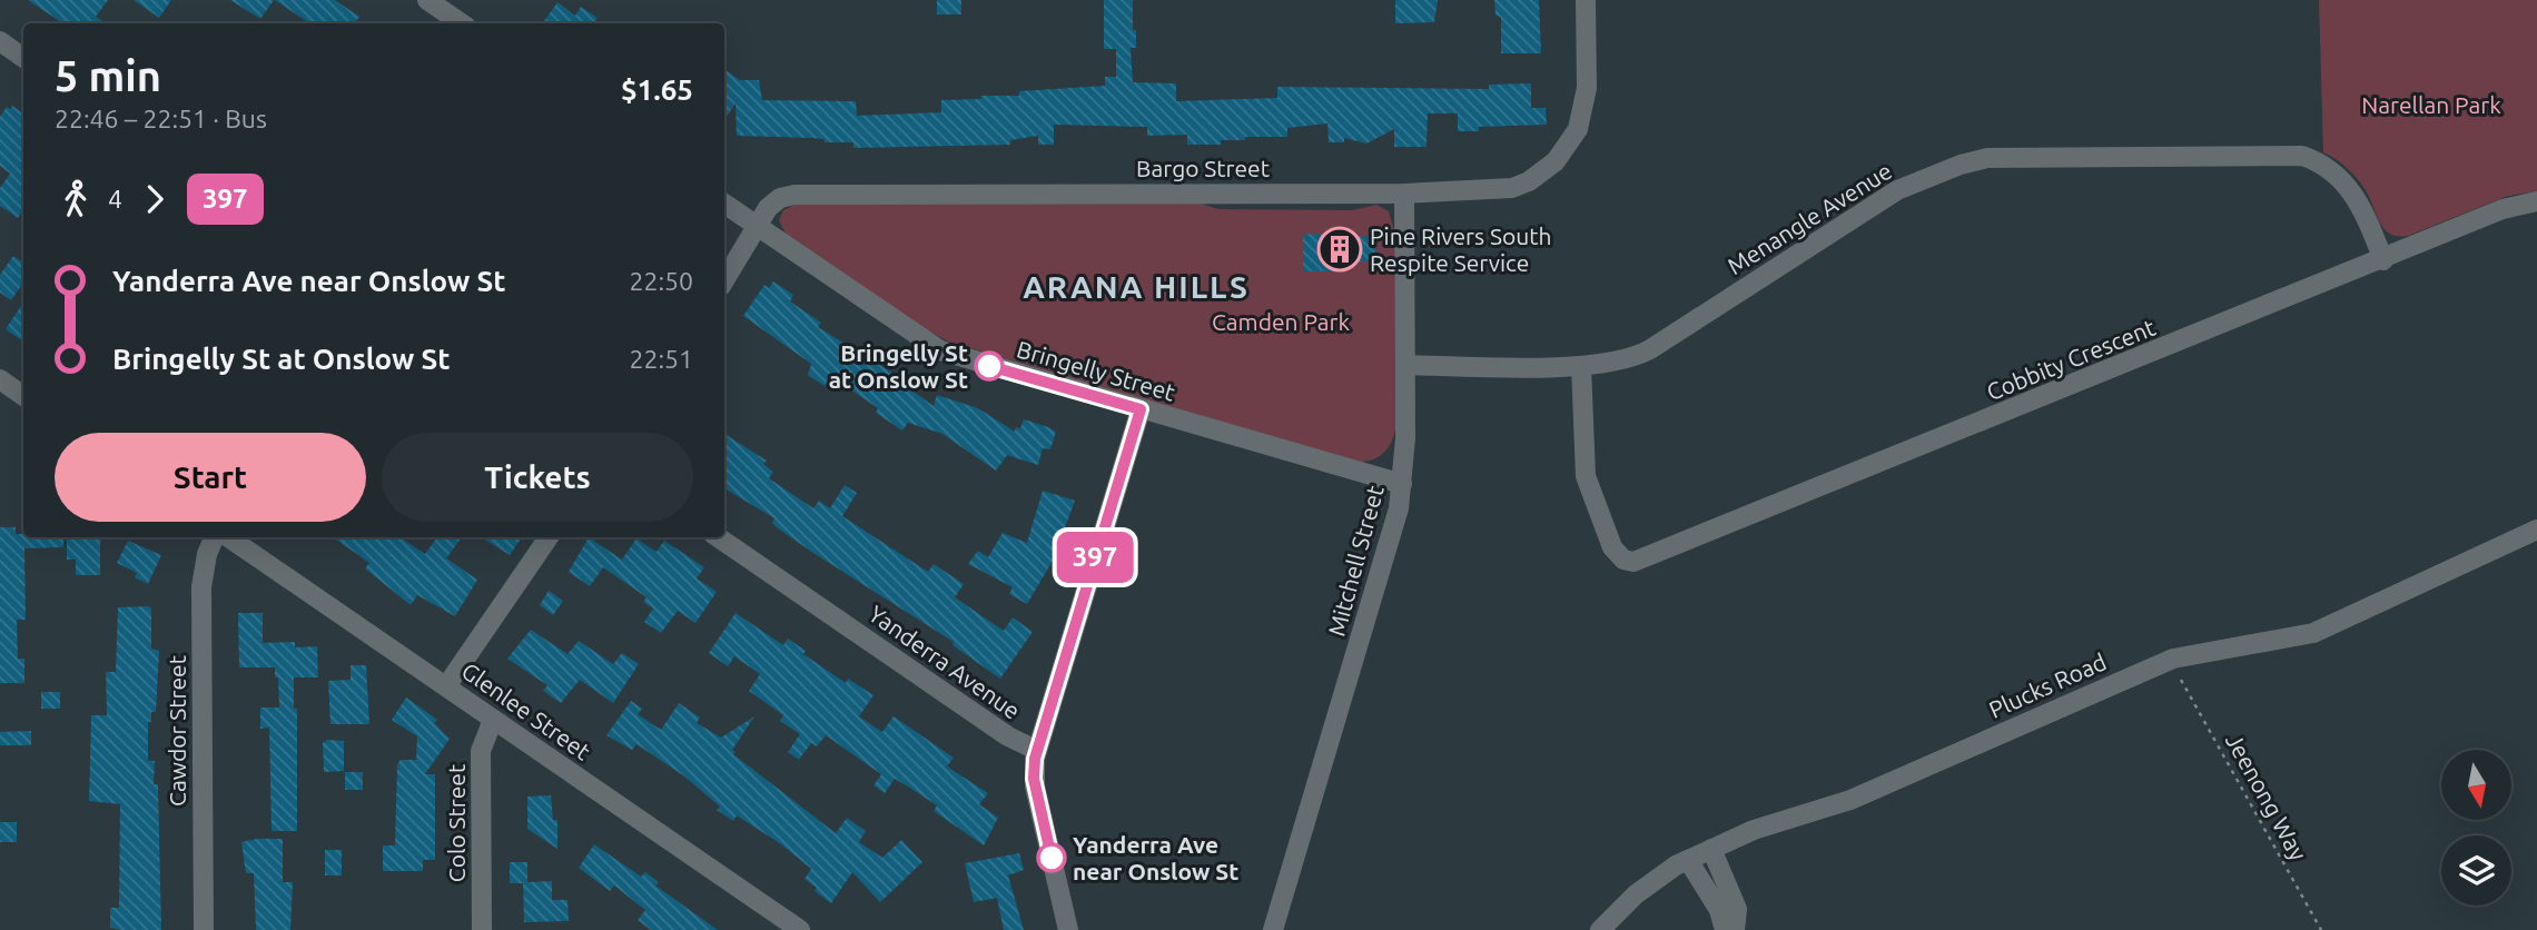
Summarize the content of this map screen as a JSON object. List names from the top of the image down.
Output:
{
  "streets": {
    "street": [
      "Bargo Street",
      "Menangle Avenue",
      "Cobbity Crescent",
      "Bringelly Street",
      "Mitchell Street",
      "Yanderra Avenue",
      "Plucks Road",
      "Glenlee Street",
      "Cawdor Street",
      "Colo Street"
    ],
    "path": ["Jeenong Way"]
  },
  "crossings": [
    ["Bargo Street", "Bringelly Street"],
    ["Bargo Street", "Mitchell Street"],
    ["Menangle Avenue", "Cobbity Crescent"],
    ["Menangle Avenue", "Mitchell Street"],
    ["Bringelly Street", "Mitchell Street"],
    ["Glenlee Street", "Colo Street"]
  ],
  "districts": ["ARANA HILLS"],
  "parks": ["Narellan Park", "Camden Park"],
  "places": {
    "building": ["Pine Rivers South Respite Service"],
    "other": ["Bringelly St at Onslow St", "Yanderra Ave near Onslow St"]
  },
  "lines": ["bus line 397"],
  "north": "bottom",
  "page": {
    "on_map": "397",
    "heading": ["5 min", "22:46 – 22:51 · Bus", "$1.65"],
    "legs": ["4", "397"],
    "list": [
      {
        "name": "Yanderra Ave near Onslow St",
        "value": "22:50"
      },
      {
        "name": "Bringelly St at Onslow St",
        "value": "22:51"
      }
    ],
    "buttons": ["Start", "Tickets"]
  }
}
